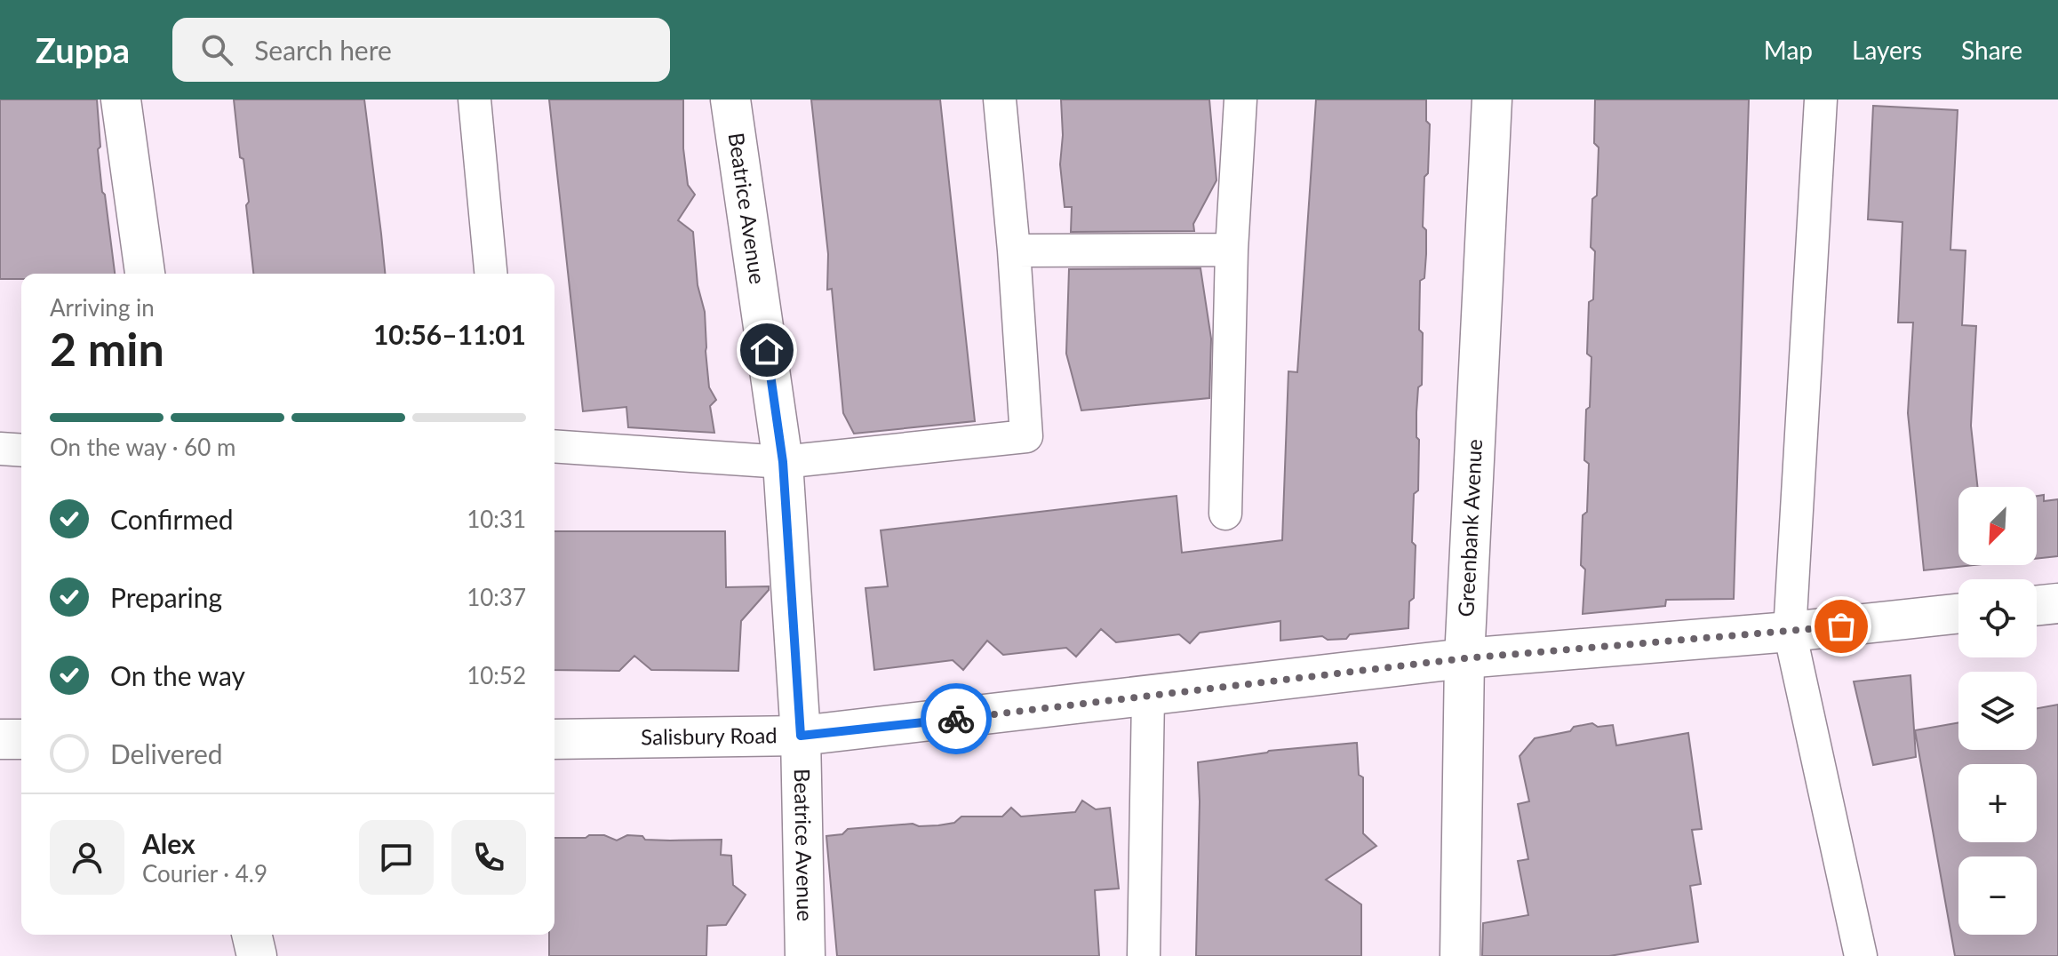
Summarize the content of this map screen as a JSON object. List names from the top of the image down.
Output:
{
  "streets": {
    "street": ["Beatrice Avenue", "Greenbank Avenue", "Salisbury Road"]
  },
  "crossings": [
    ["Beatrice Avenue", "Salisbury Road"],
    ["Greenbank Avenue", "Salisbury Road"]
  ],
  "north": "bottom left",
  "page": {
    "header": "Zuppa",
    "search": "Search here",
    "nav": ["Map", "Layers", "Share"],
    "heading": ["2 min", "Arriving in", "10:56–11:01"],
    "panel": ["Alex", "Courier · 4.9"],
    "bar": "On the way · 60 m",
    "list": [
      ["Confirmed", "10:31"],
      ["Preparing", "10:37"],
      ["On the way", "10:52"],
      "Delivered"
    ],
    "map_buttons": ["+", "−"]
  }
}
